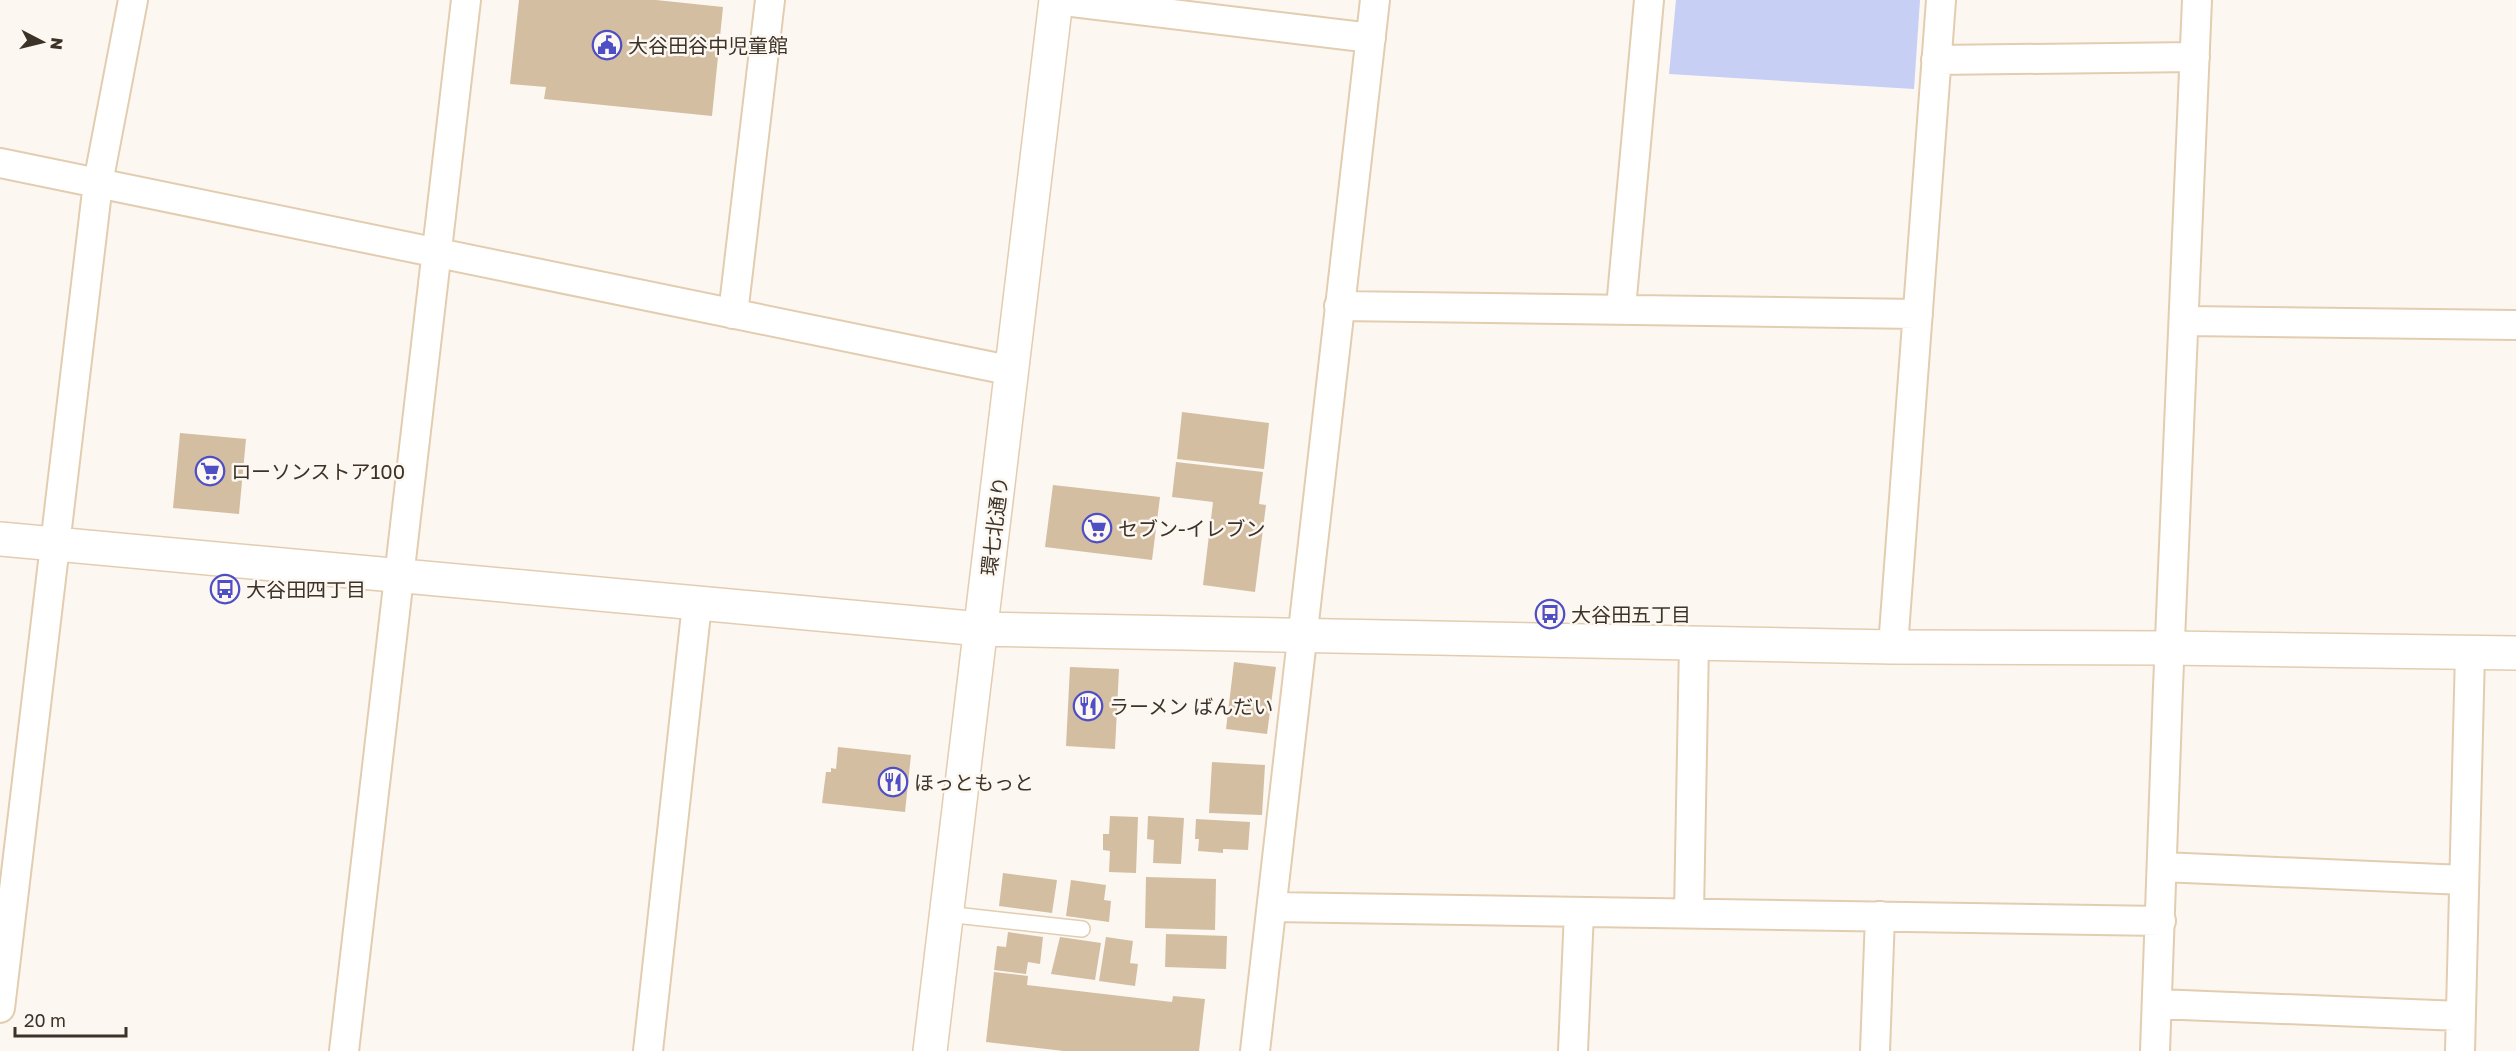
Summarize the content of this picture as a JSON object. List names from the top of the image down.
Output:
{
  "streets": {
    "street": ["環七北通り"]
  },
  "places": {
    "public building": ["大谷田谷中児童館"],
    "supermarket": ["ローソンストア100", "セブン-イレブン"],
    "bus stop": ["大谷田四丁目", "大谷田五丁目"],
    "restaurant": ["ラーメン ばんだい", "ほっともっと"]
  },
  "scale_bar": "20 m",
  "north": "right"
}
